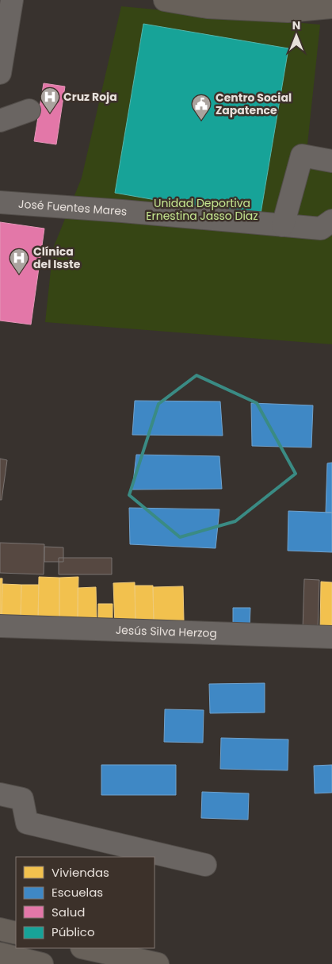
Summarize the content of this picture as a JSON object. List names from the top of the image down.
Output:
{
  "streets": {
    "street": ["José Fuentes Mares", "Jesús Silva Herzog"]
  },
  "parks": ["Unidad Deportiva Ernestina Jasso Diaz"],
  "places": {
    "hospital": ["Cruz Roja", "Clínica del Isste"],
    "public building": ["Centro Social Zapatence"]
  },
  "legend": [
    "Viviendas",
    "Escuelas",
    "Salud",
    "Público"
  ],
  "north": "top"
}
